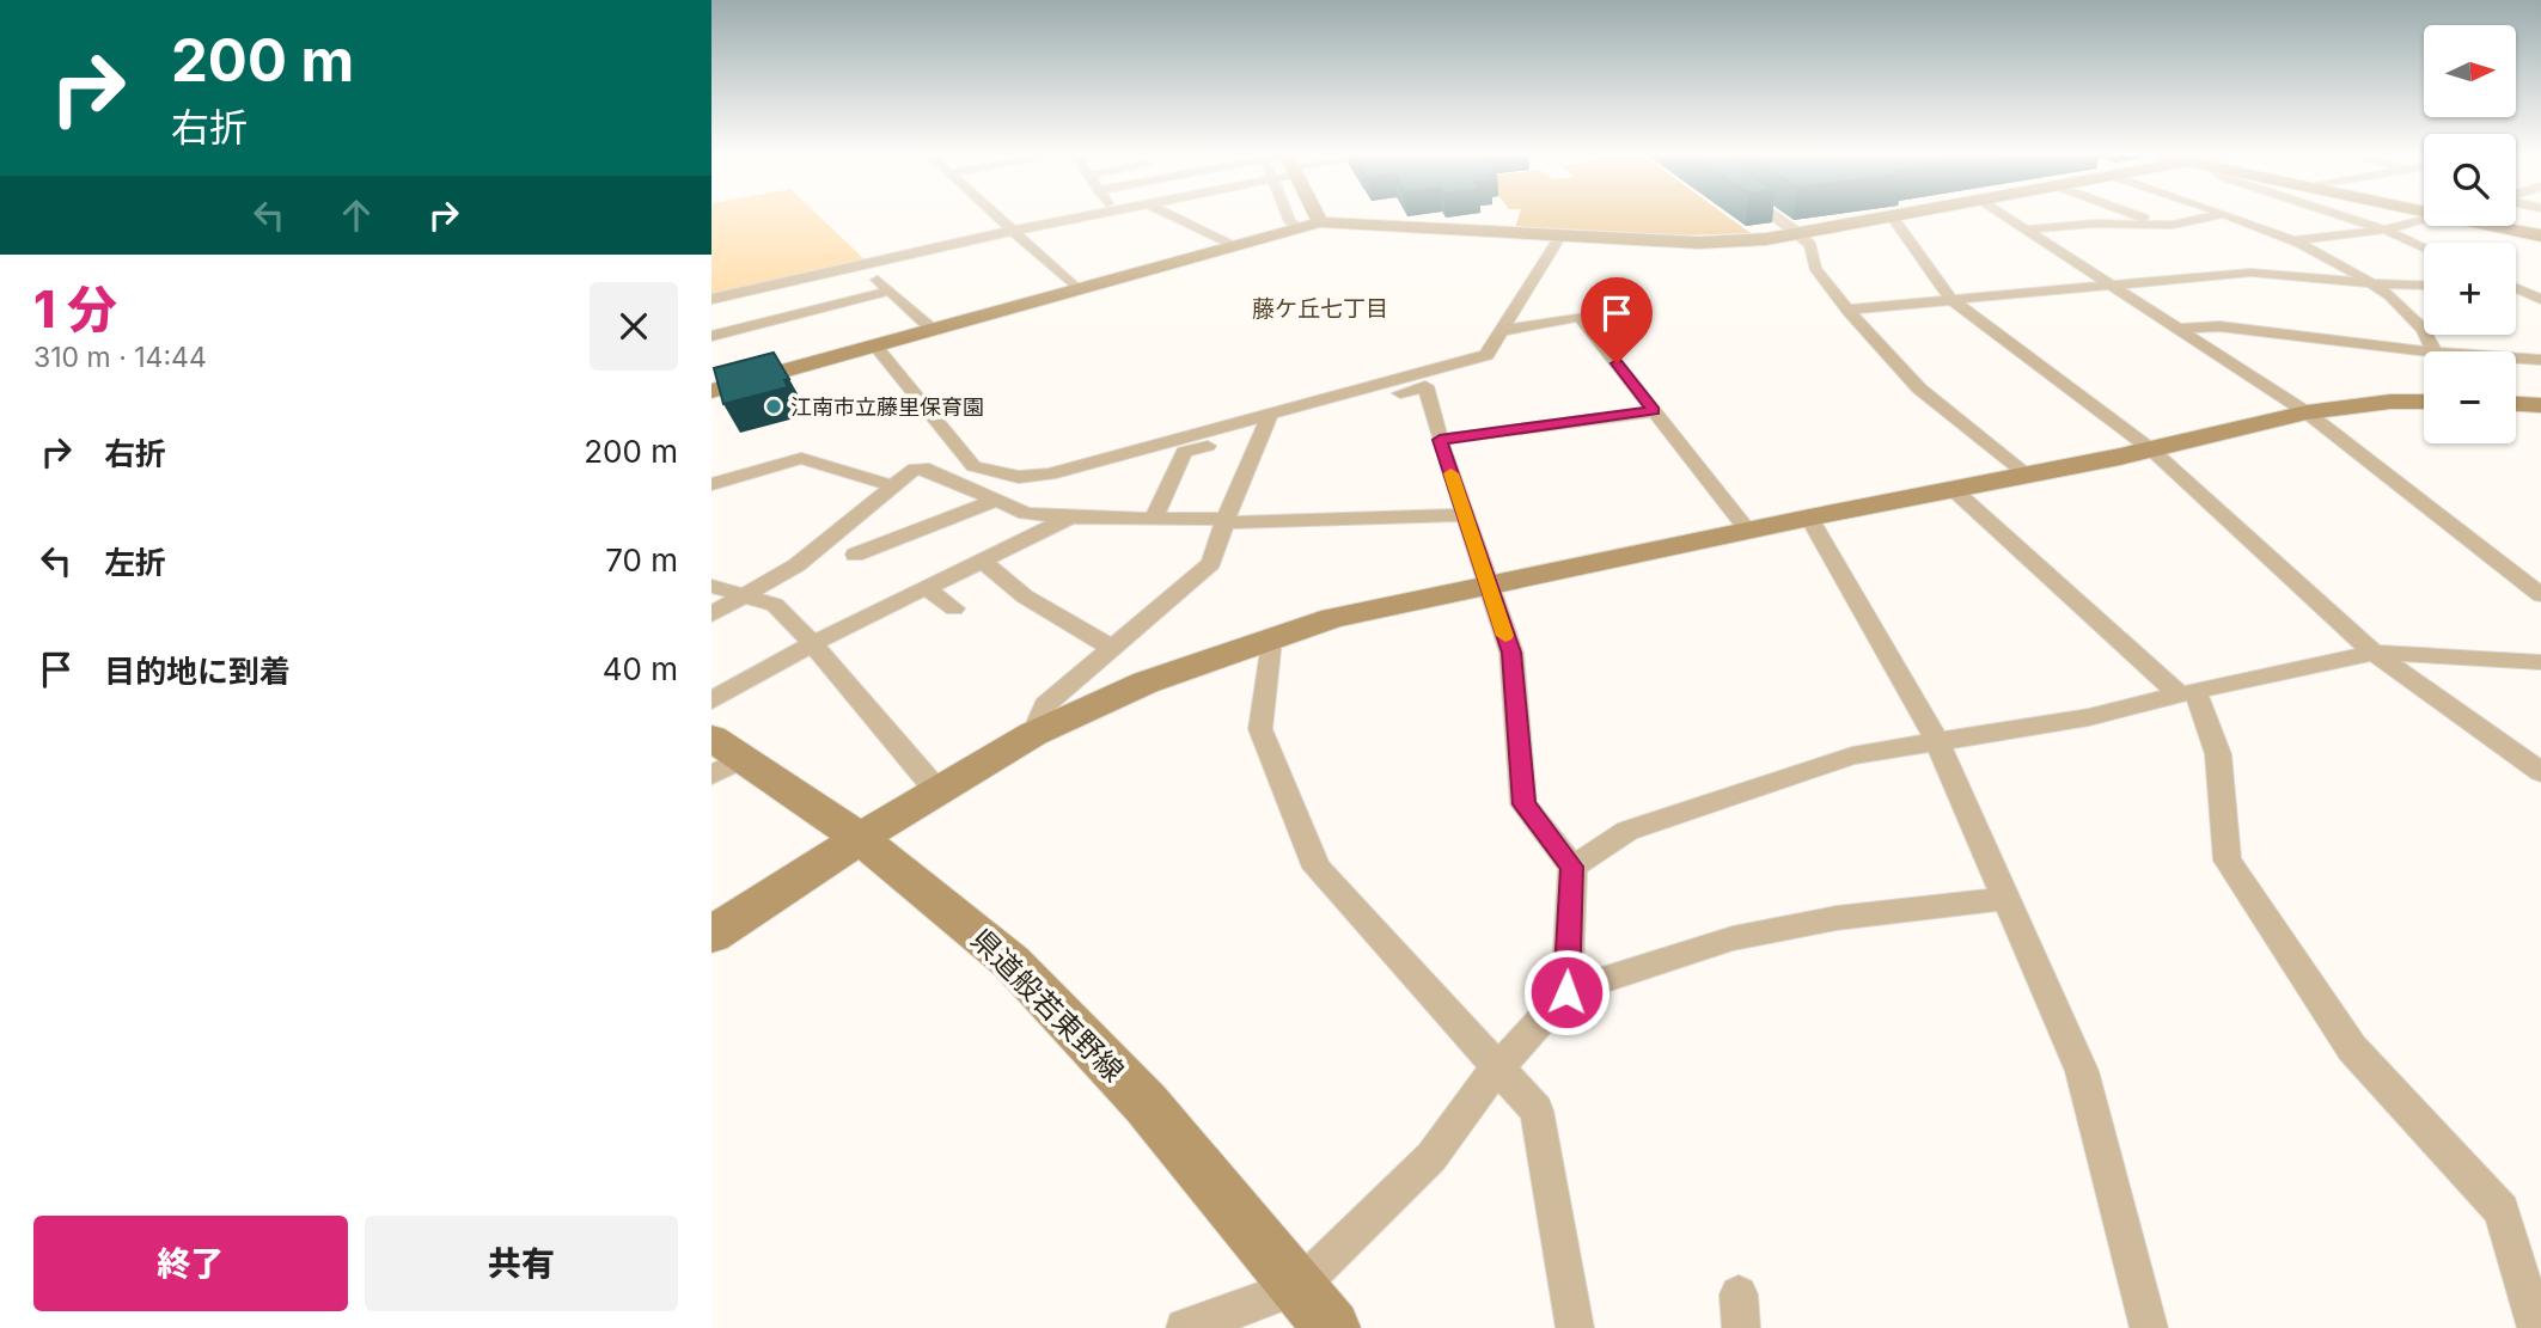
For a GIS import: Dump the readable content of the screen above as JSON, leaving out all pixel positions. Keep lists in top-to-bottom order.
{
  "streets": {
    "street": ["県道般若東野線"]
  },
  "districts": ["藤ケ丘七丁目"],
  "places": ["江南市立藤里保育園"],
  "north": "right",
  "page": {
    "turn": ["200 m", "右折"],
    "map_buttons": ["+", "−"],
    "heading": ["1 分", "310 m · 14:44"],
    "list": [
      {
        "name": "右折",
        "value": "200 m"
      },
      {
        "name": "左折",
        "value": "70 m"
      },
      {
        "name": "目的地に到着",
        "value": "40 m"
      }
    ],
    "buttons": ["終了", "共有"]
  }
}
